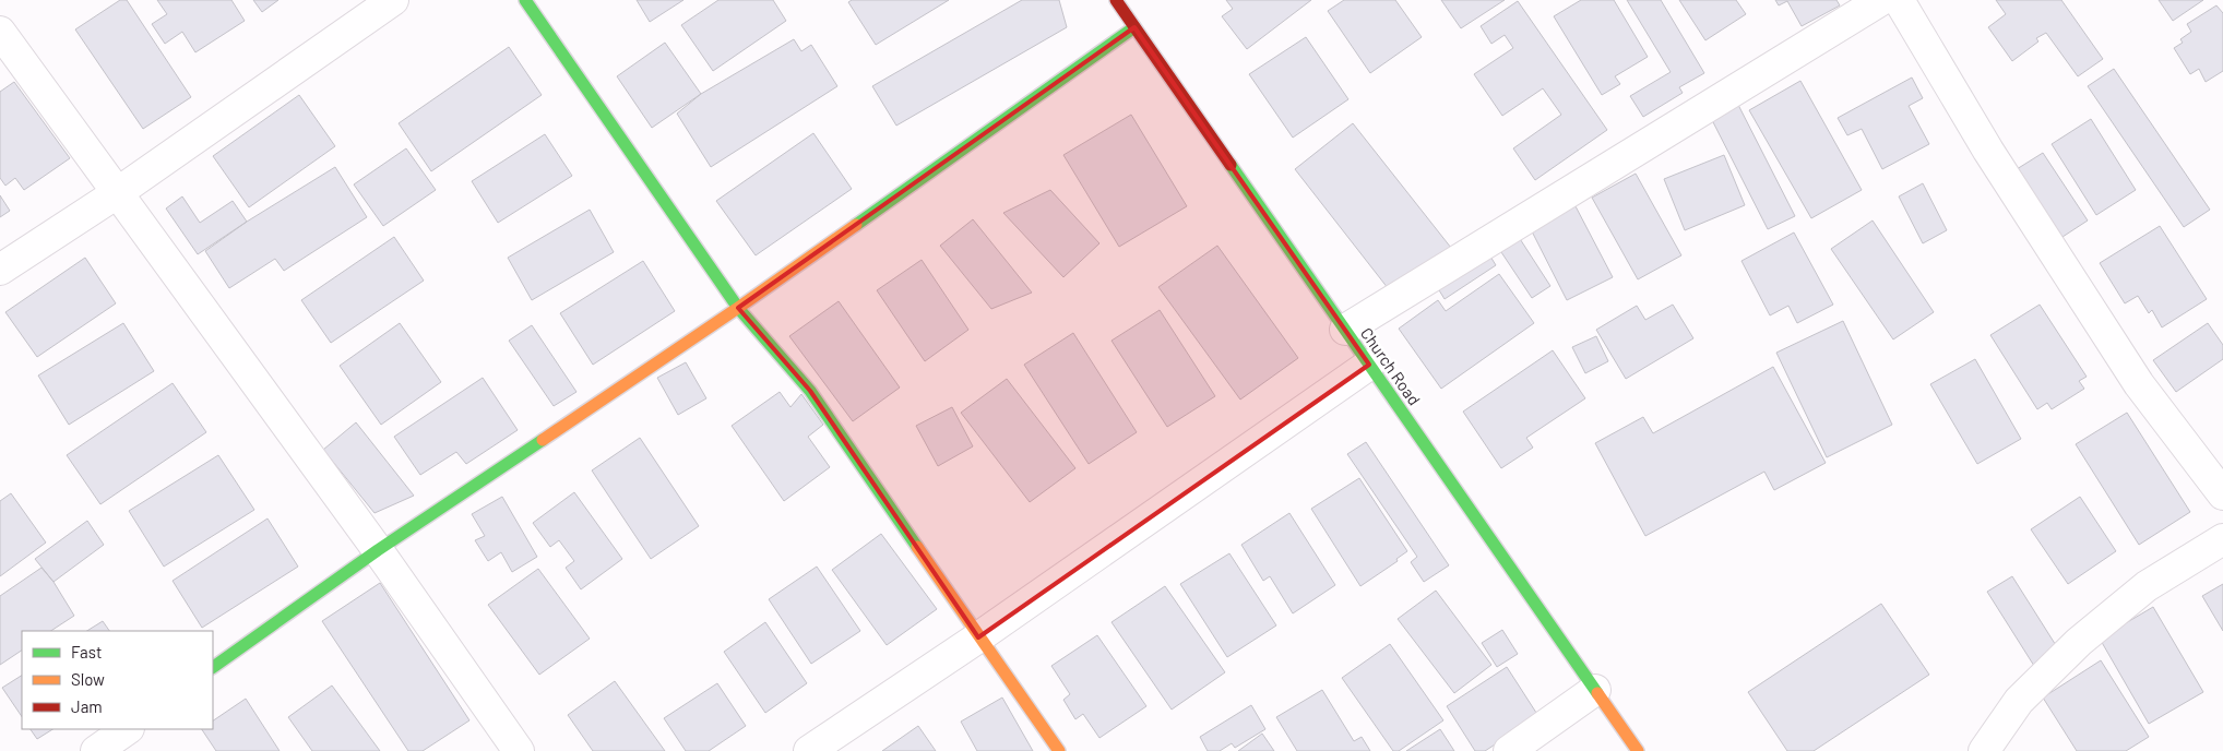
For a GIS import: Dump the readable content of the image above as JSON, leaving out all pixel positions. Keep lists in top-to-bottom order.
{
  "streets": {
    "street": ["Church Road"]
  },
  "legend": ["Fast", "Slow", "Jam"]
}
